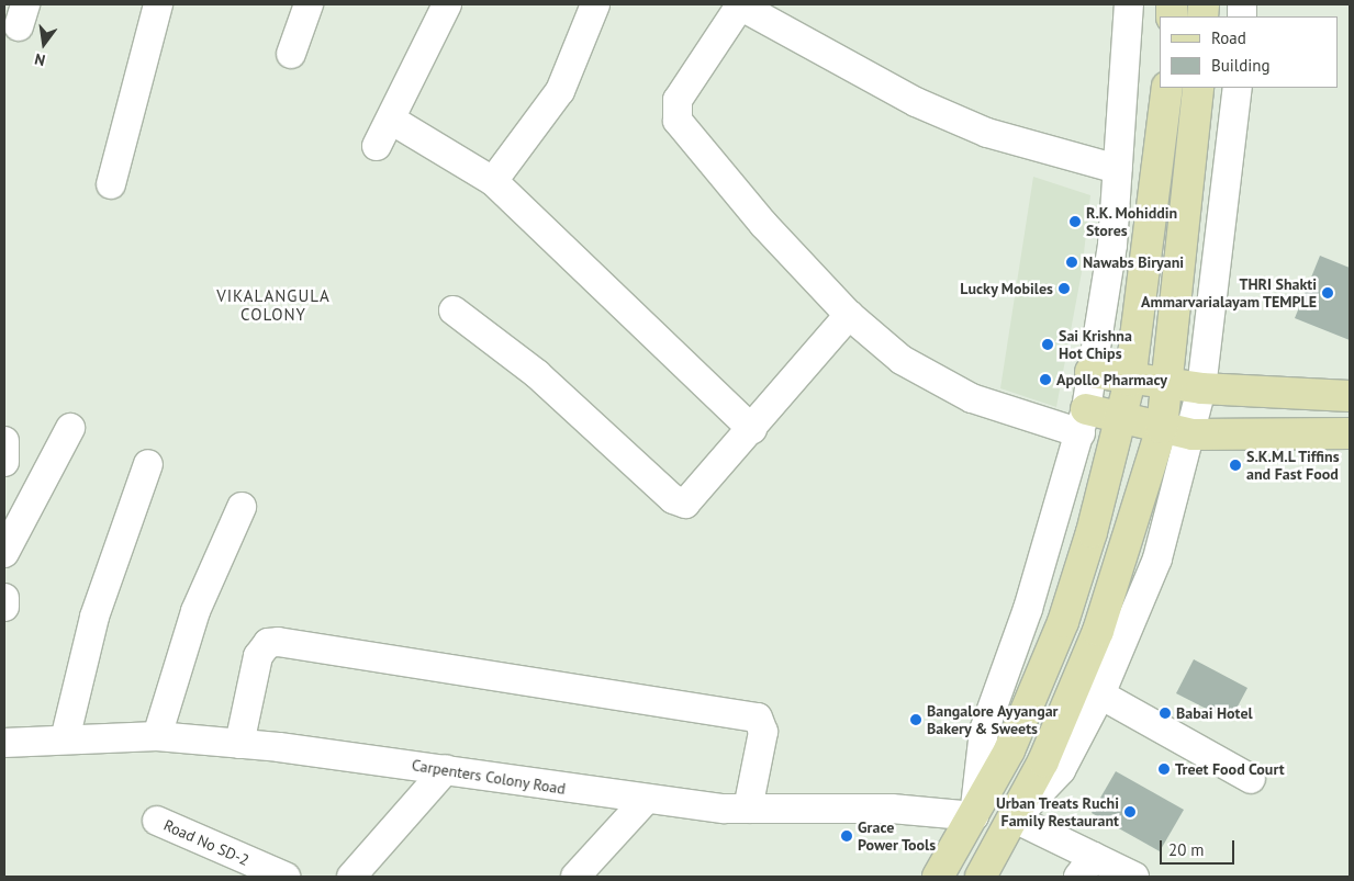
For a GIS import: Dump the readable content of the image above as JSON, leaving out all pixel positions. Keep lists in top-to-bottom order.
{
  "streets": {
    "street": ["Carpenters Colony Road", "Road No SD-2"]
  },
  "districts": ["VIKALANGULA COLONY"],
  "places": [
    "R.K. Mohiddin Stores",
    "Nawabs Biryani",
    "Lucky Mobiles",
    "THRI Shakti Ammarvarialayam TEMPLE",
    "Sai Krishna Hot Chips",
    "Apollo Pharmacy",
    "S.K.M.L Tiffins and Fast Food",
    "Babai Hotel",
    "Bangalore Ayyangar Bakery & Sweets",
    "Treet Food Court",
    "Urban Treats Ruchi Family Restaurant",
    "Grace Power Tools"
  ],
  "legend": ["Road", "Building"],
  "scale_bar": "20 m",
  "north": "bottom"
}
